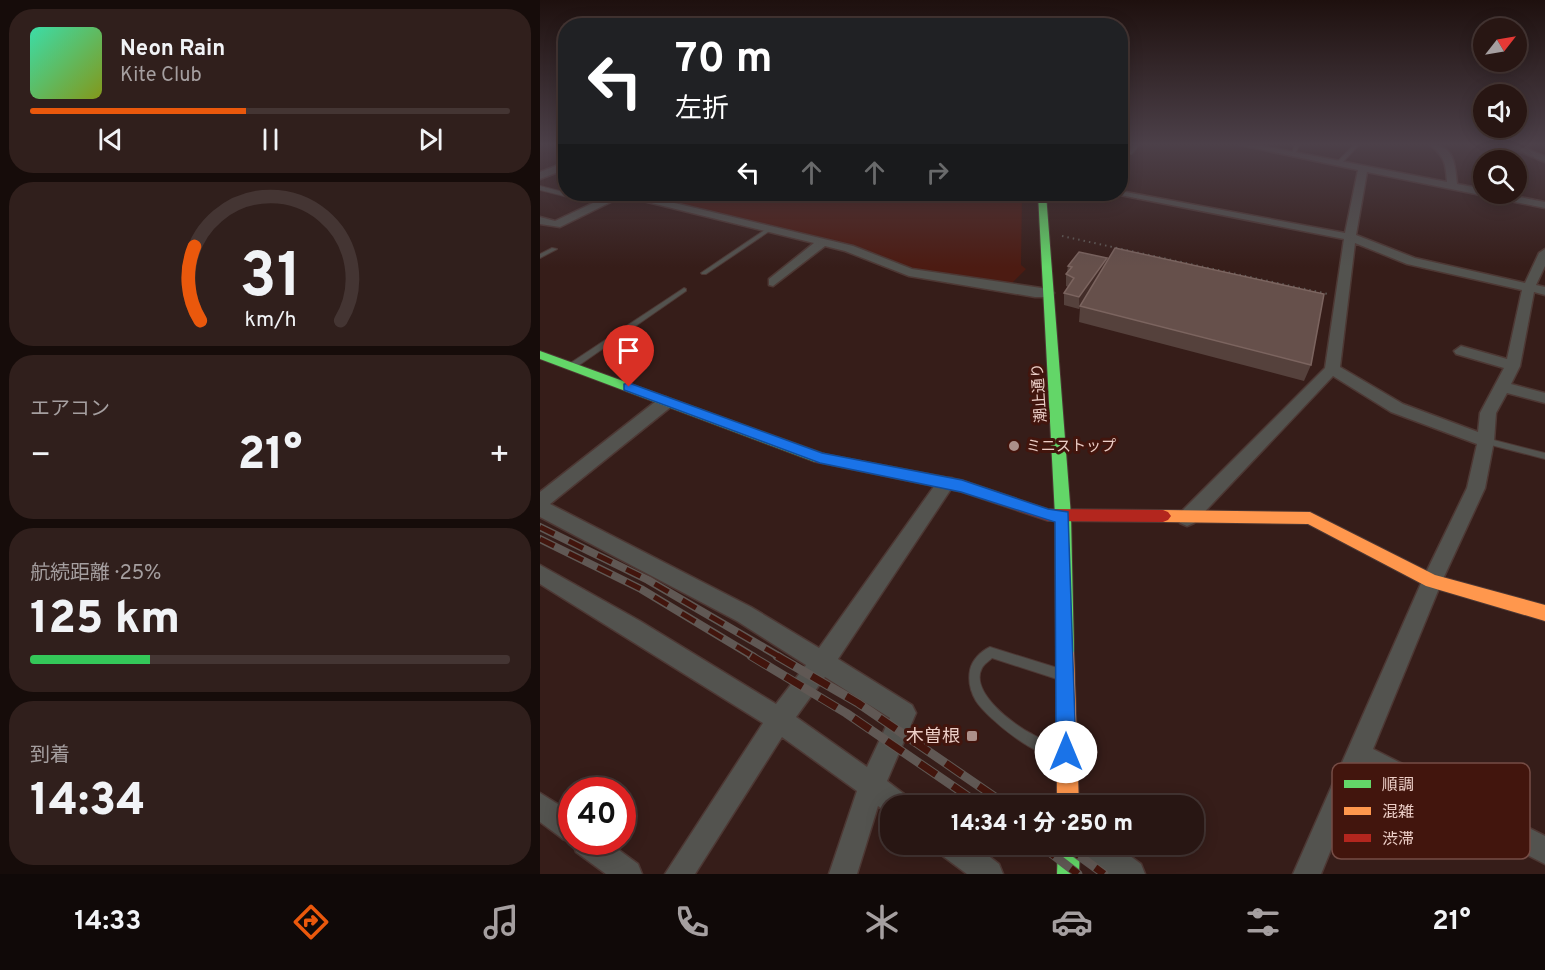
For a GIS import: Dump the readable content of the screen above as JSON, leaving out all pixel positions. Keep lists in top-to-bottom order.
{
  "streets": {
    "street": ["潮止通り"]
  },
  "places": {
    "other": ["ミニストップ"],
    "transit": ["木曽根"]
  },
  "legend": ["順調", "混雑", "渋滞"],
  "north": "top right",
  "page": {
    "turn": ["70 m", "左折"],
    "song": ["Neon Rain", "Kite Club"],
    "tile": [
      "エアコン",
      ["航続距離 · 25%", "125 km"],
      ["到着", "14:34"]
    ],
    "heat": ["−", "21°", "+"],
    "limit": "40",
    "trip": "14:34 · 1 分 · 250 m",
    "tabs": ["14:33", "21°"],
    "gauge": ["31", "km/h"]
  }
}
